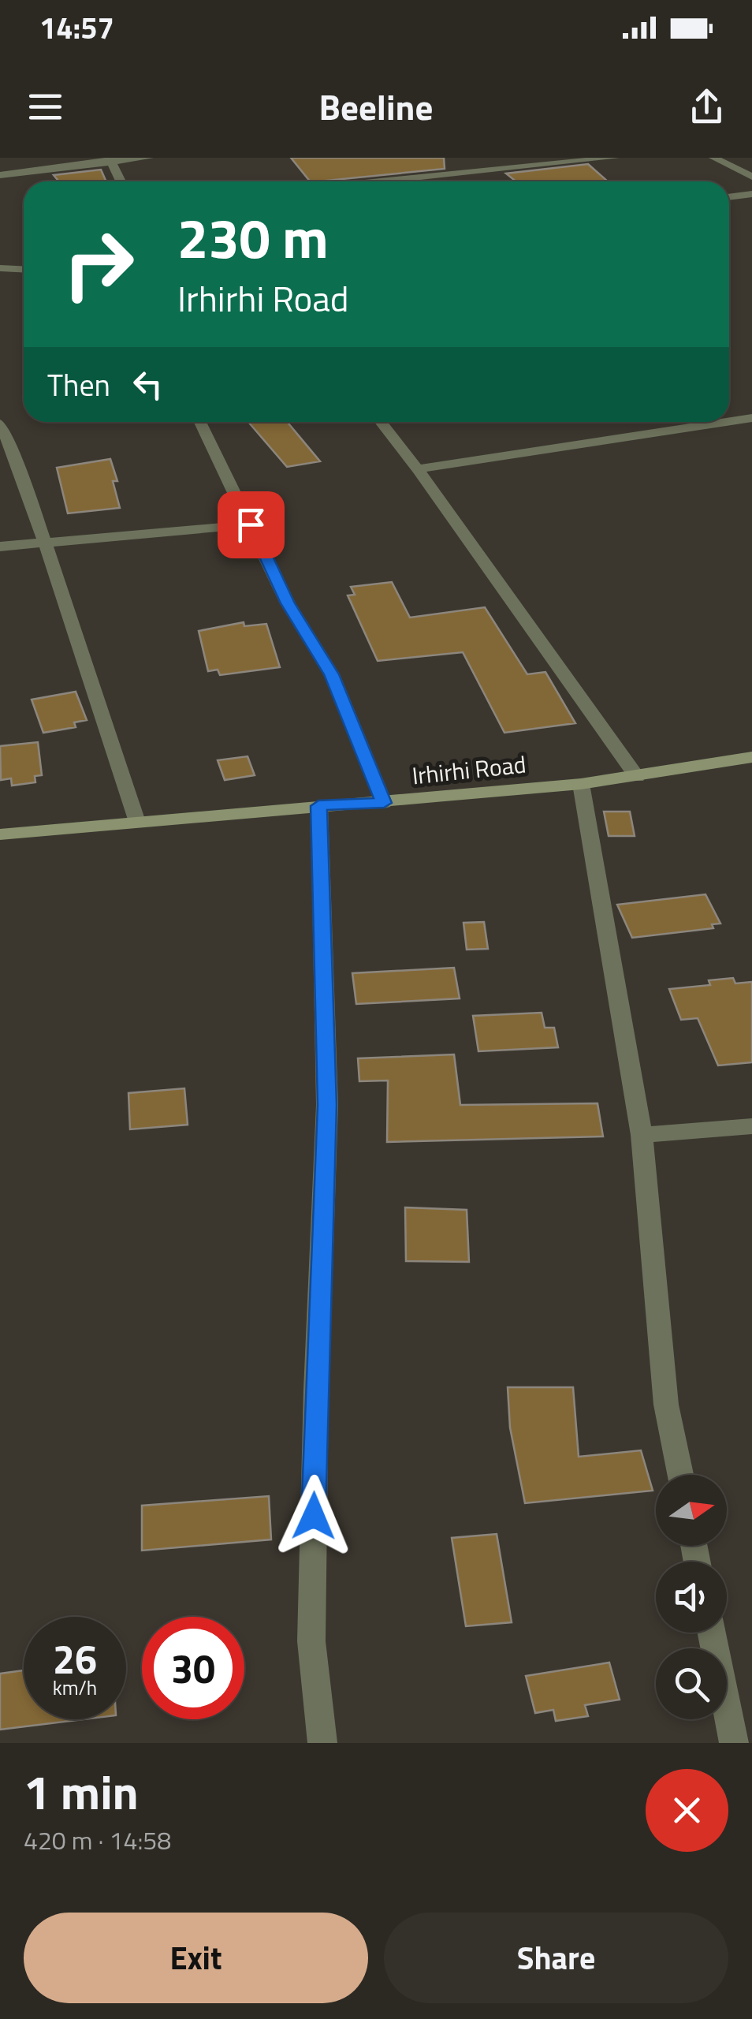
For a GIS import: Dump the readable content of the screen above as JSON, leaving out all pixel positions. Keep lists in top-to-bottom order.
{
  "streets": {
    "street": ["Irhirhi Road"]
  },
  "north": "right",
  "page": {
    "status": "14:57",
    "header": "Beeline",
    "turn": ["230 m", "Irhirhi Road"],
    "then": "Then",
    "speed": "26 km/h",
    "limit": "30",
    "heading": ["1 min", "420 m · 14:58"],
    "buttons": ["Exit", "Share"]
  }
}
